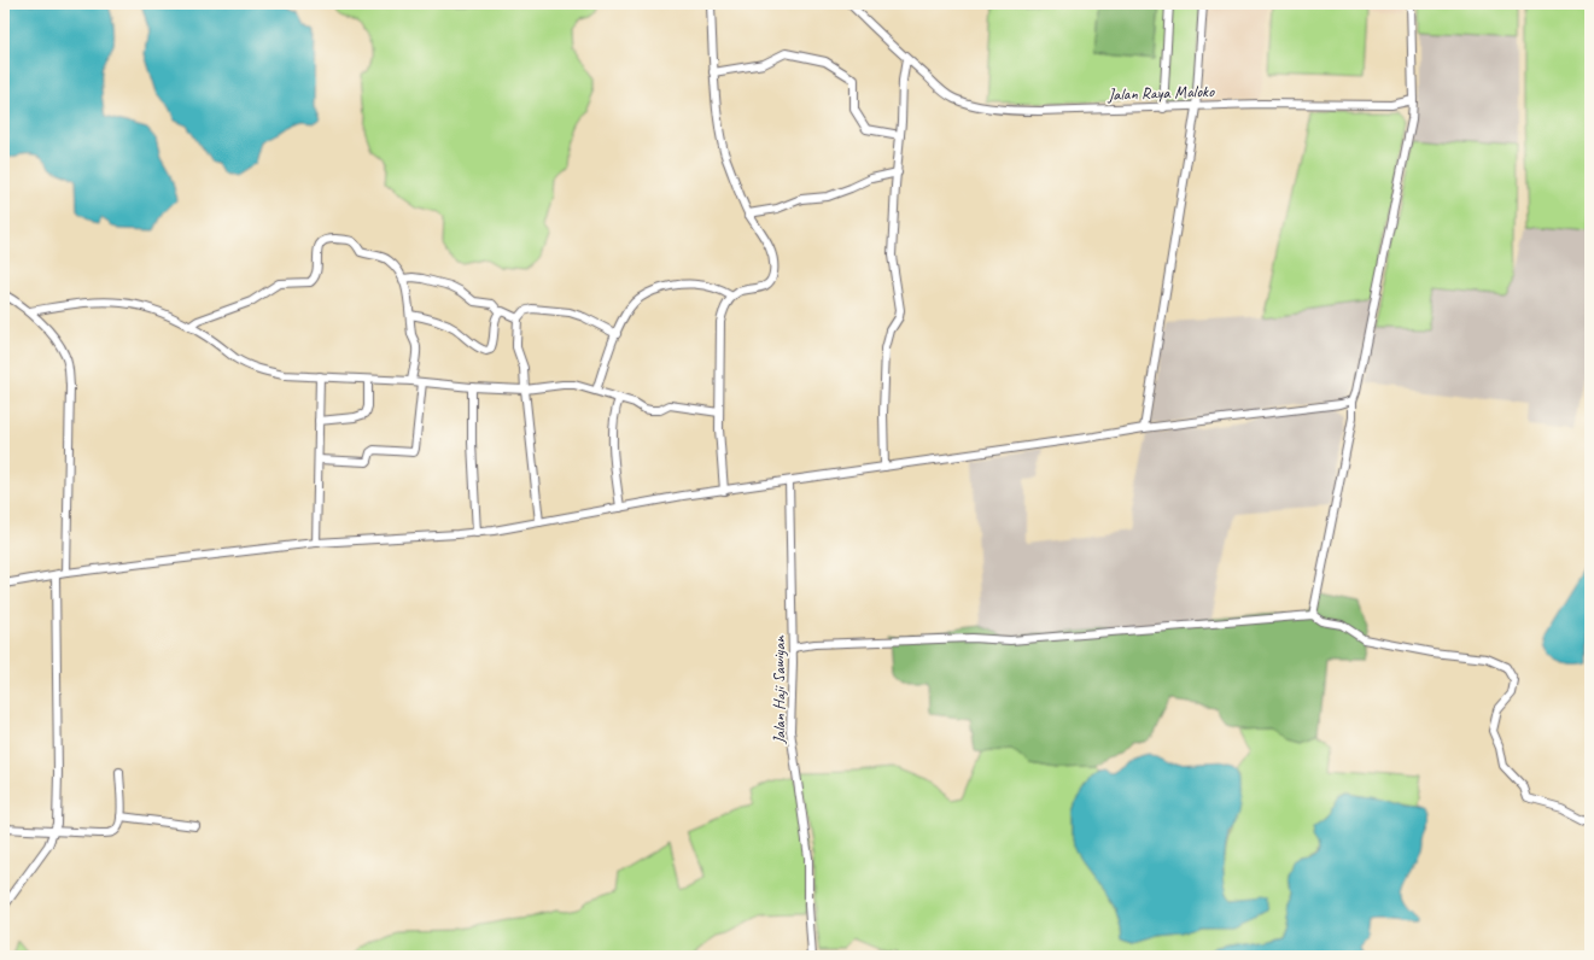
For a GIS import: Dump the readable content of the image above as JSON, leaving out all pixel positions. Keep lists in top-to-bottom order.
{
  "streets": {
    "street": ["Jalan Raya Maloko", "Jalan Haji Sawiyan"]
  }
}
